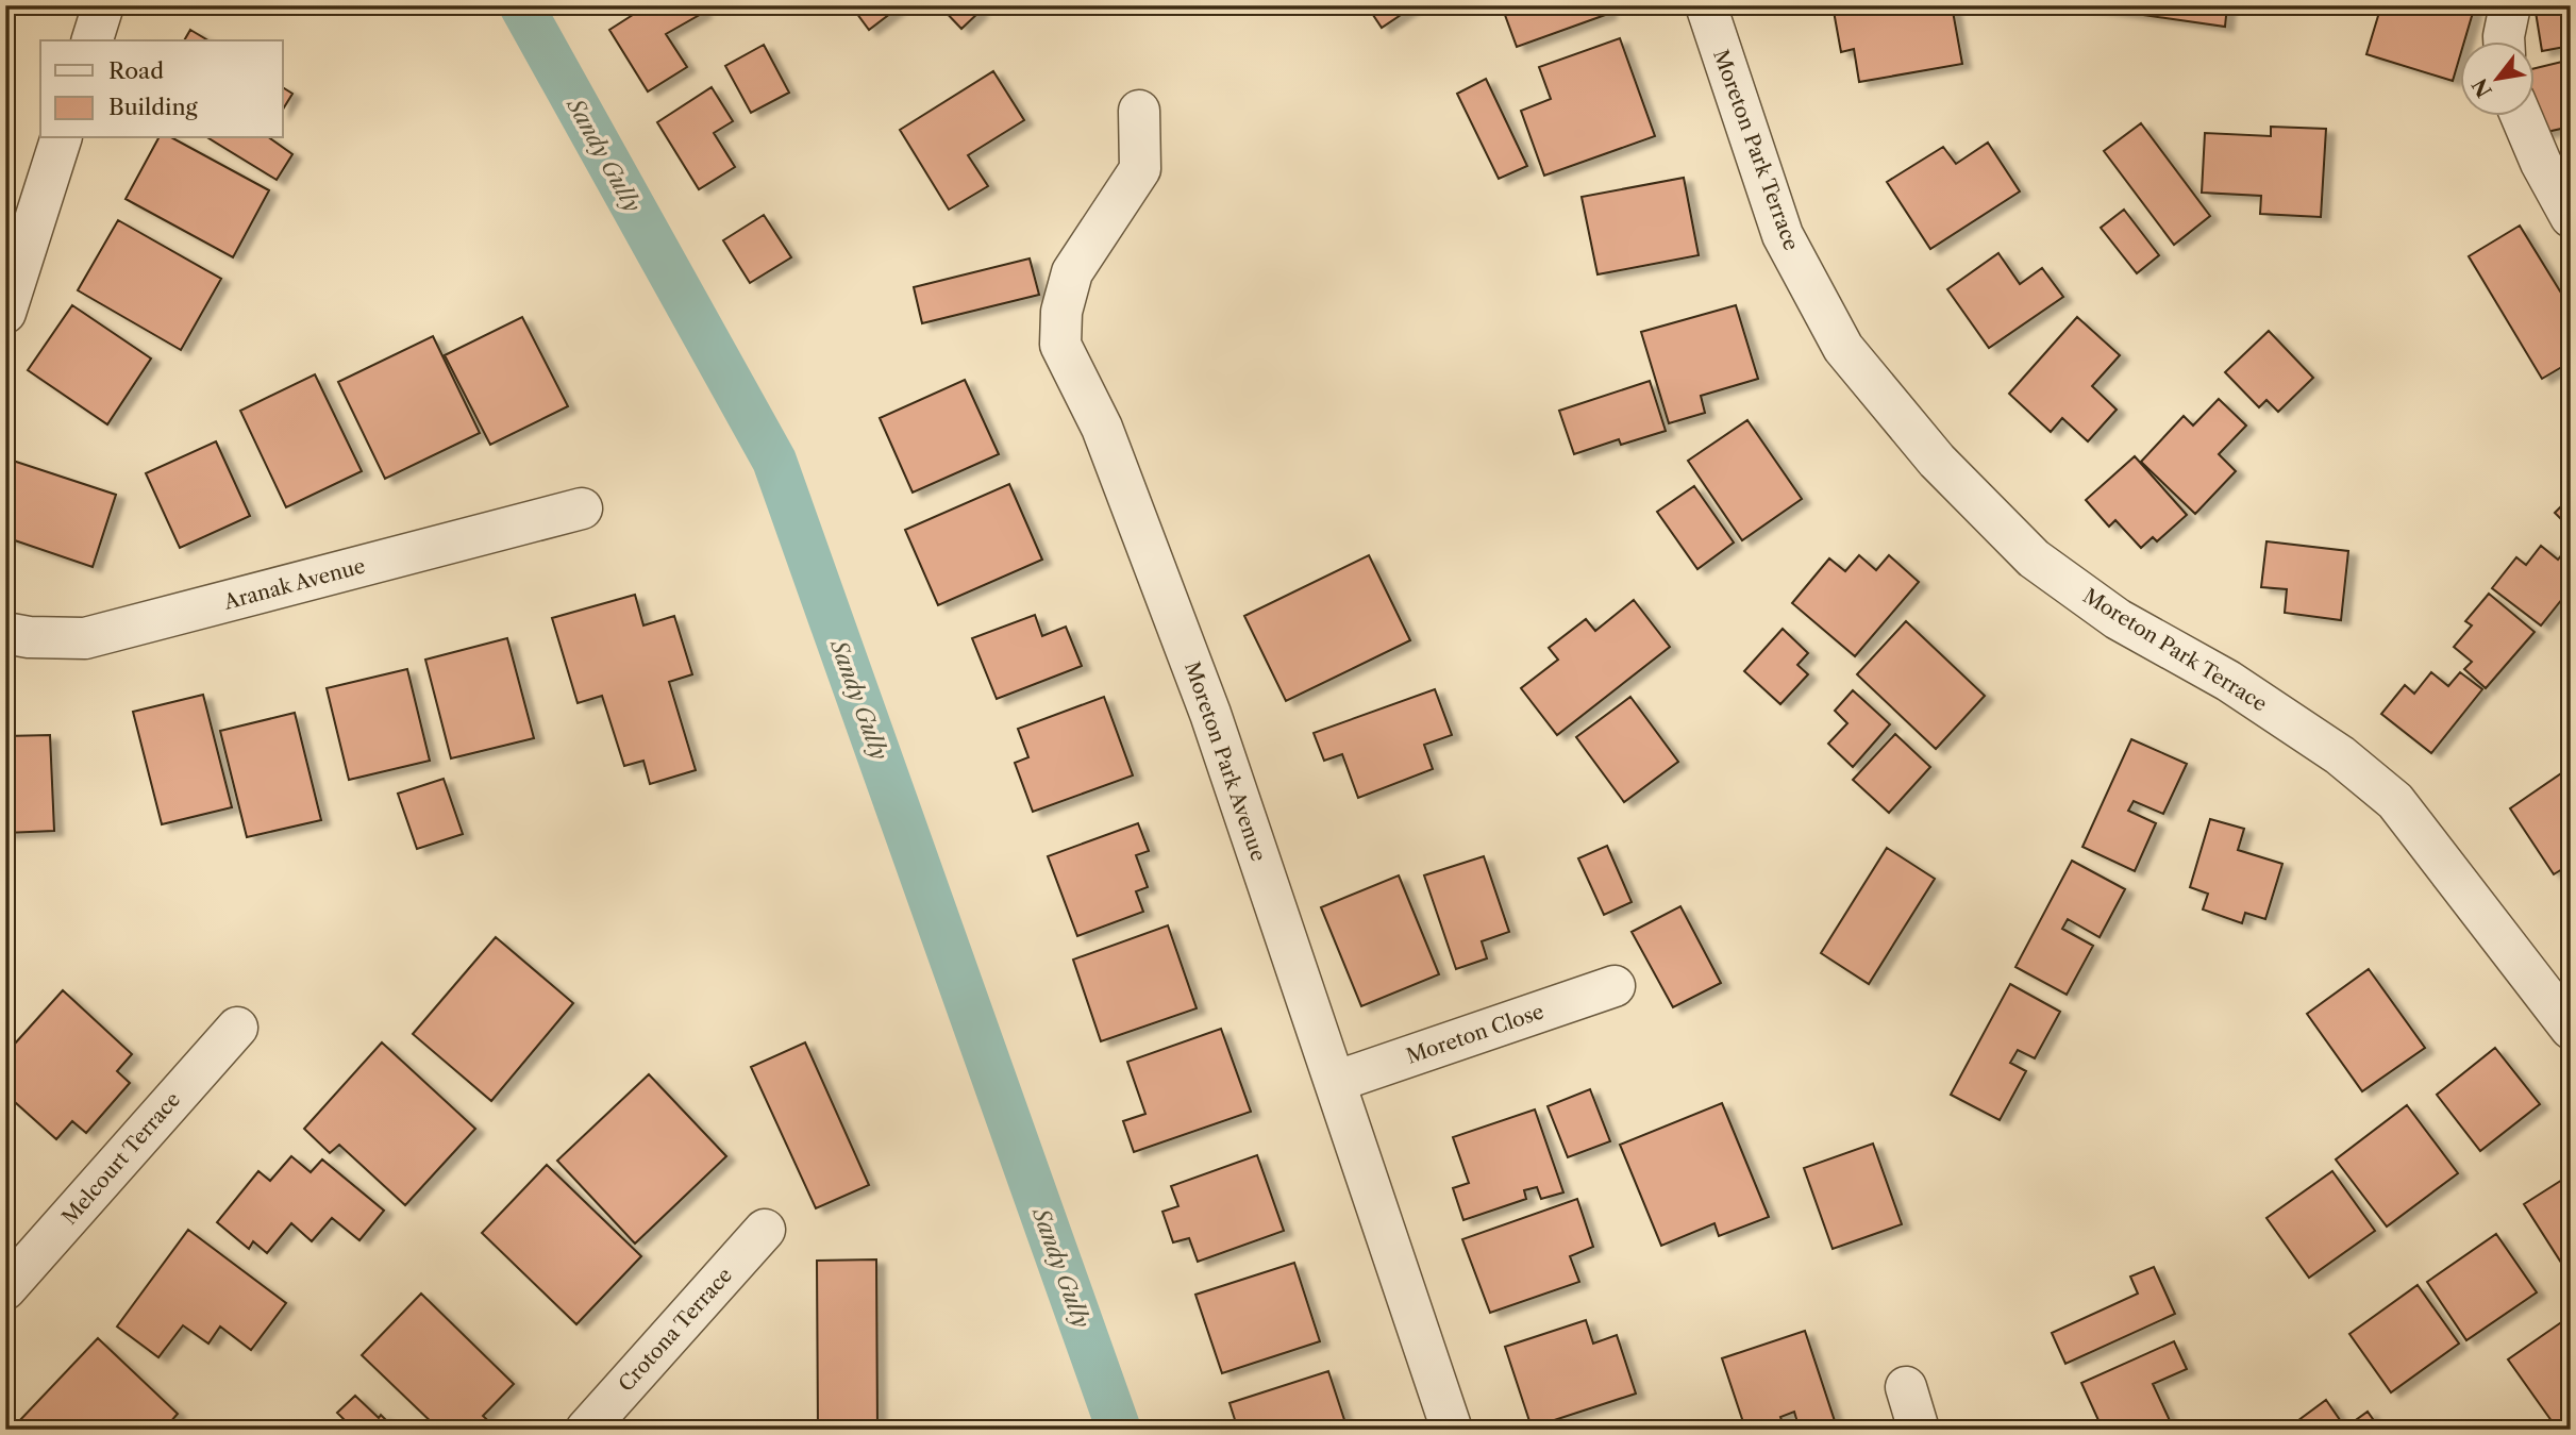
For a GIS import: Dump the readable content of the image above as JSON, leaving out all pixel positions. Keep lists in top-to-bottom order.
{
  "streets": {
    "street": [
      "Moreton Park Terrace",
      "Aranak Avenue",
      "Moreton Park Avenue",
      "Moreton Close",
      "Melcourt Terrace",
      "Crotona Terrace"
    ]
  },
  "crossings": [
    ["Moreton Park Avenue", "Moreton Close"]
  ],
  "water": ["Sandy Gully"],
  "legend": ["Road", "Building"],
  "north": "bottom left"
}
